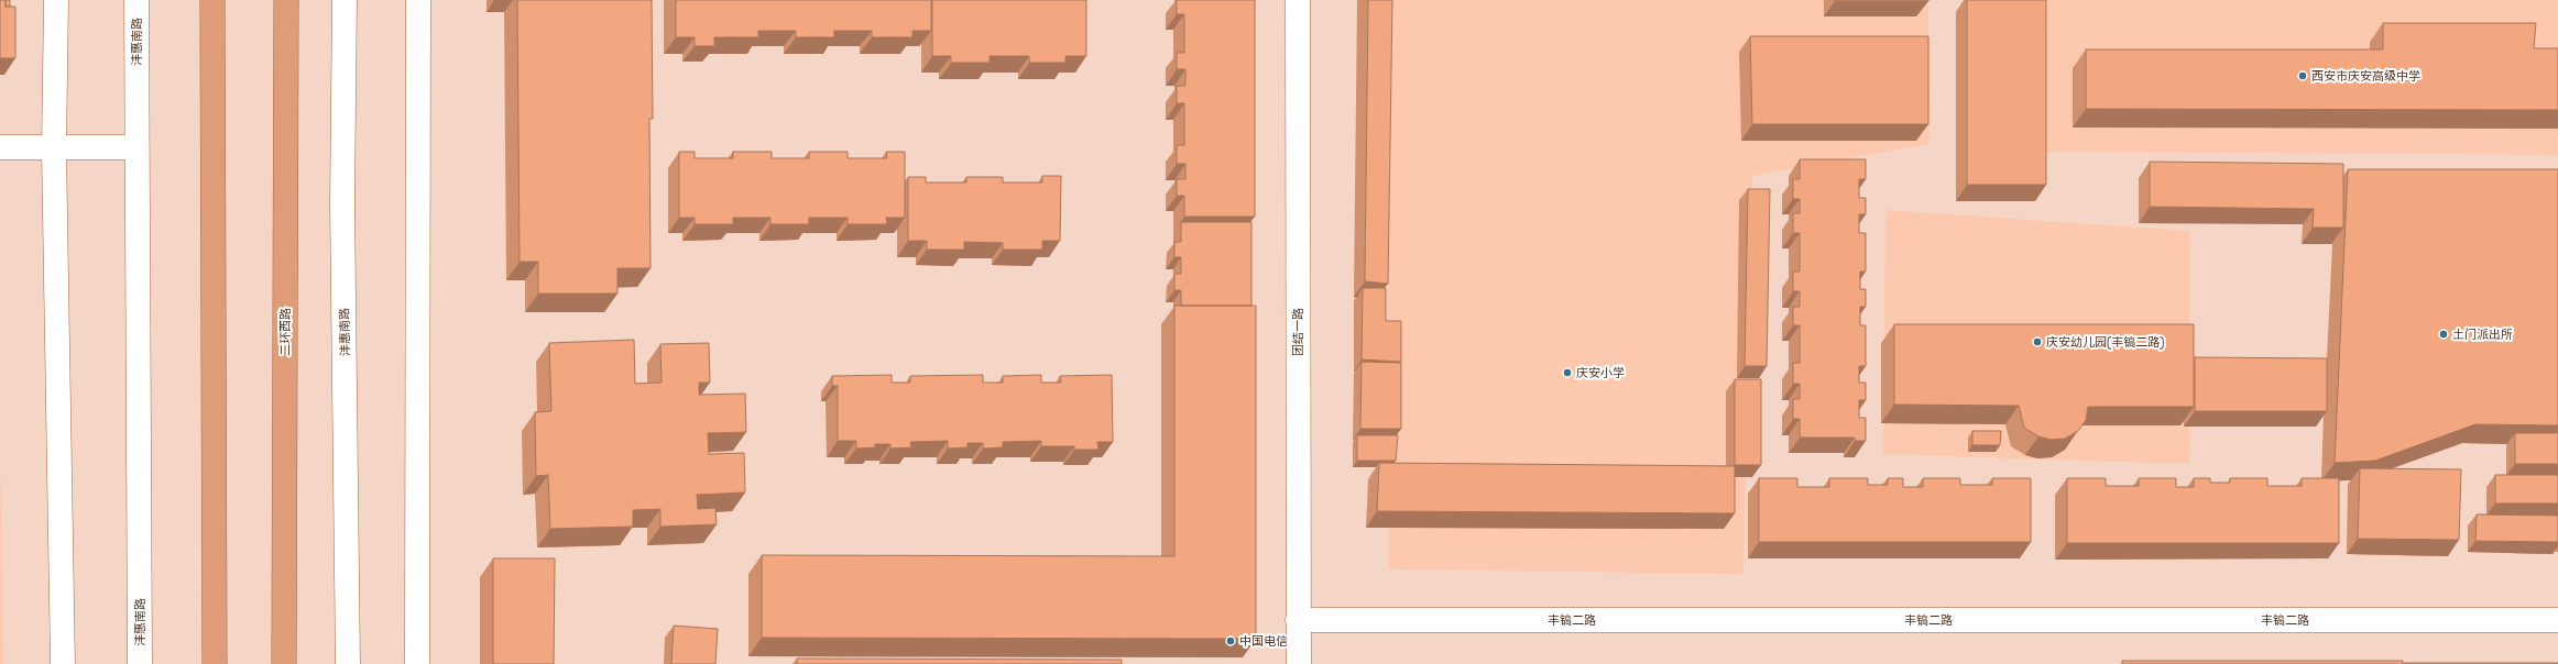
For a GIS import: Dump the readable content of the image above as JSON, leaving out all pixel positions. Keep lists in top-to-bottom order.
{
  "streets": {
    "highway": ["二环西路"],
    "main road": ["沣惠南路", "团结一路", "丰镐二路"]
  },
  "crossings": [
    ["团结一路", "丰镐二路"]
  ],
  "places": [
    "西安市庆安高级中学",
    "土门派出所",
    "庆安幼儿园(丰镐二路)",
    "庆安小学",
    "中国电信"
  ]
}
